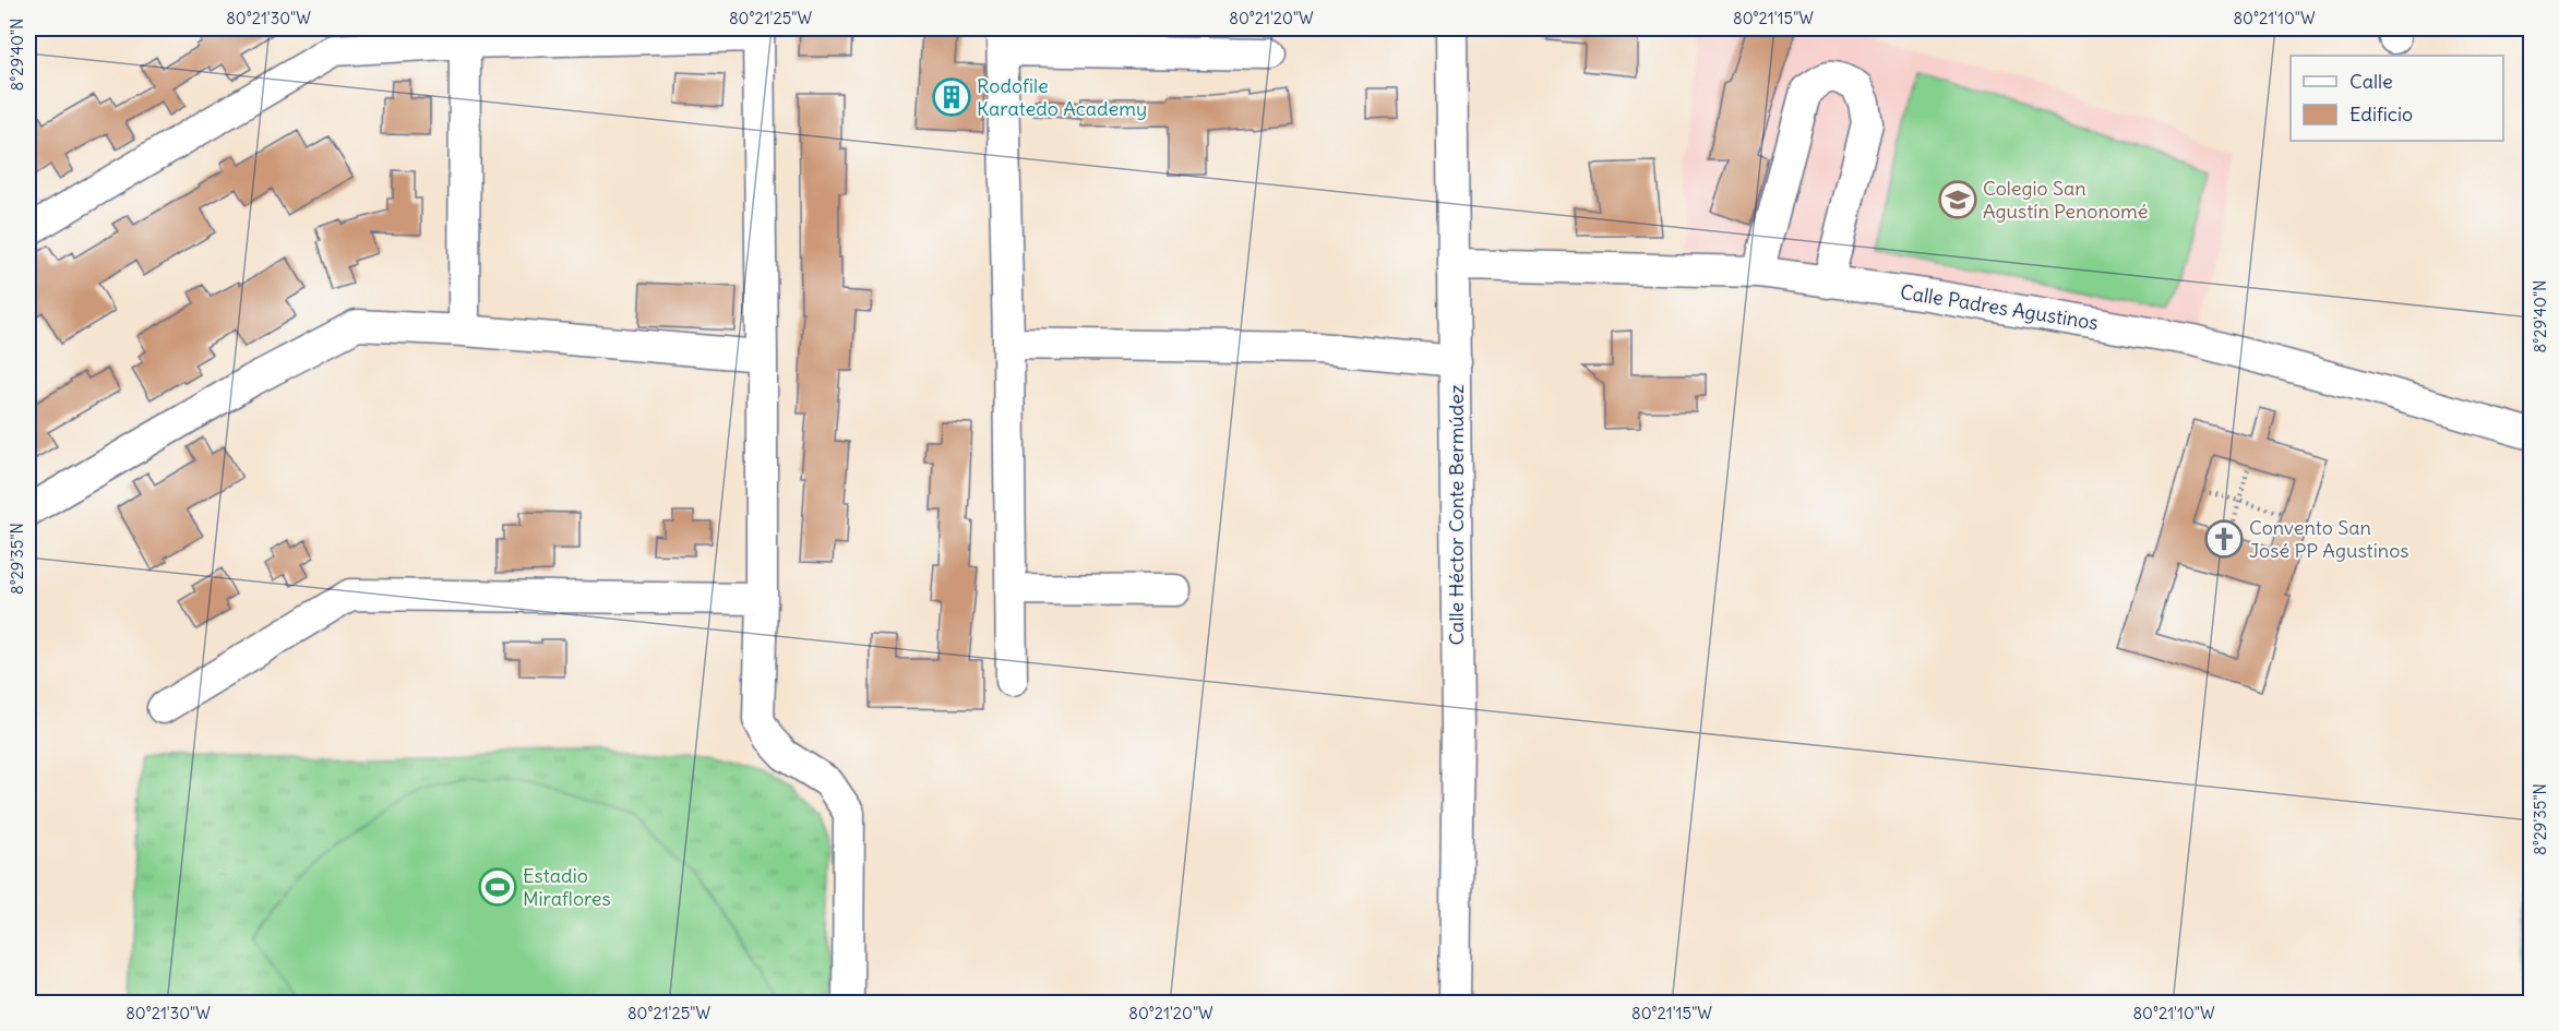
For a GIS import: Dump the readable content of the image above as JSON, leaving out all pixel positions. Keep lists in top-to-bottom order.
{
  "streets": {
    "street": ["Calle Padres Agustinos", "Calle Héctor Conte Bermúdez"]
  },
  "crossings": [
    ["Calle Padres Agustinos", "Calle Héctor Conte Bermúdez"]
  ],
  "places": {
    "building": ["Rodofile Karatedo Academy"],
    "school or university": ["Colegio San Agustín Penonomé"],
    "church": ["Convento San José PP Agustinos"],
    "sports": ["Estadio Miraflores"]
  },
  "legend": ["Calle", "Edificio"],
  "coordinates": [
    "80°21'30\"W",
    "80°21'25\"W",
    "80°21'20\"W",
    "80°21'15\"W",
    "80°21'10\"W",
    "8°29'40\"N",
    "8°29'35\"N"
  ]
}
